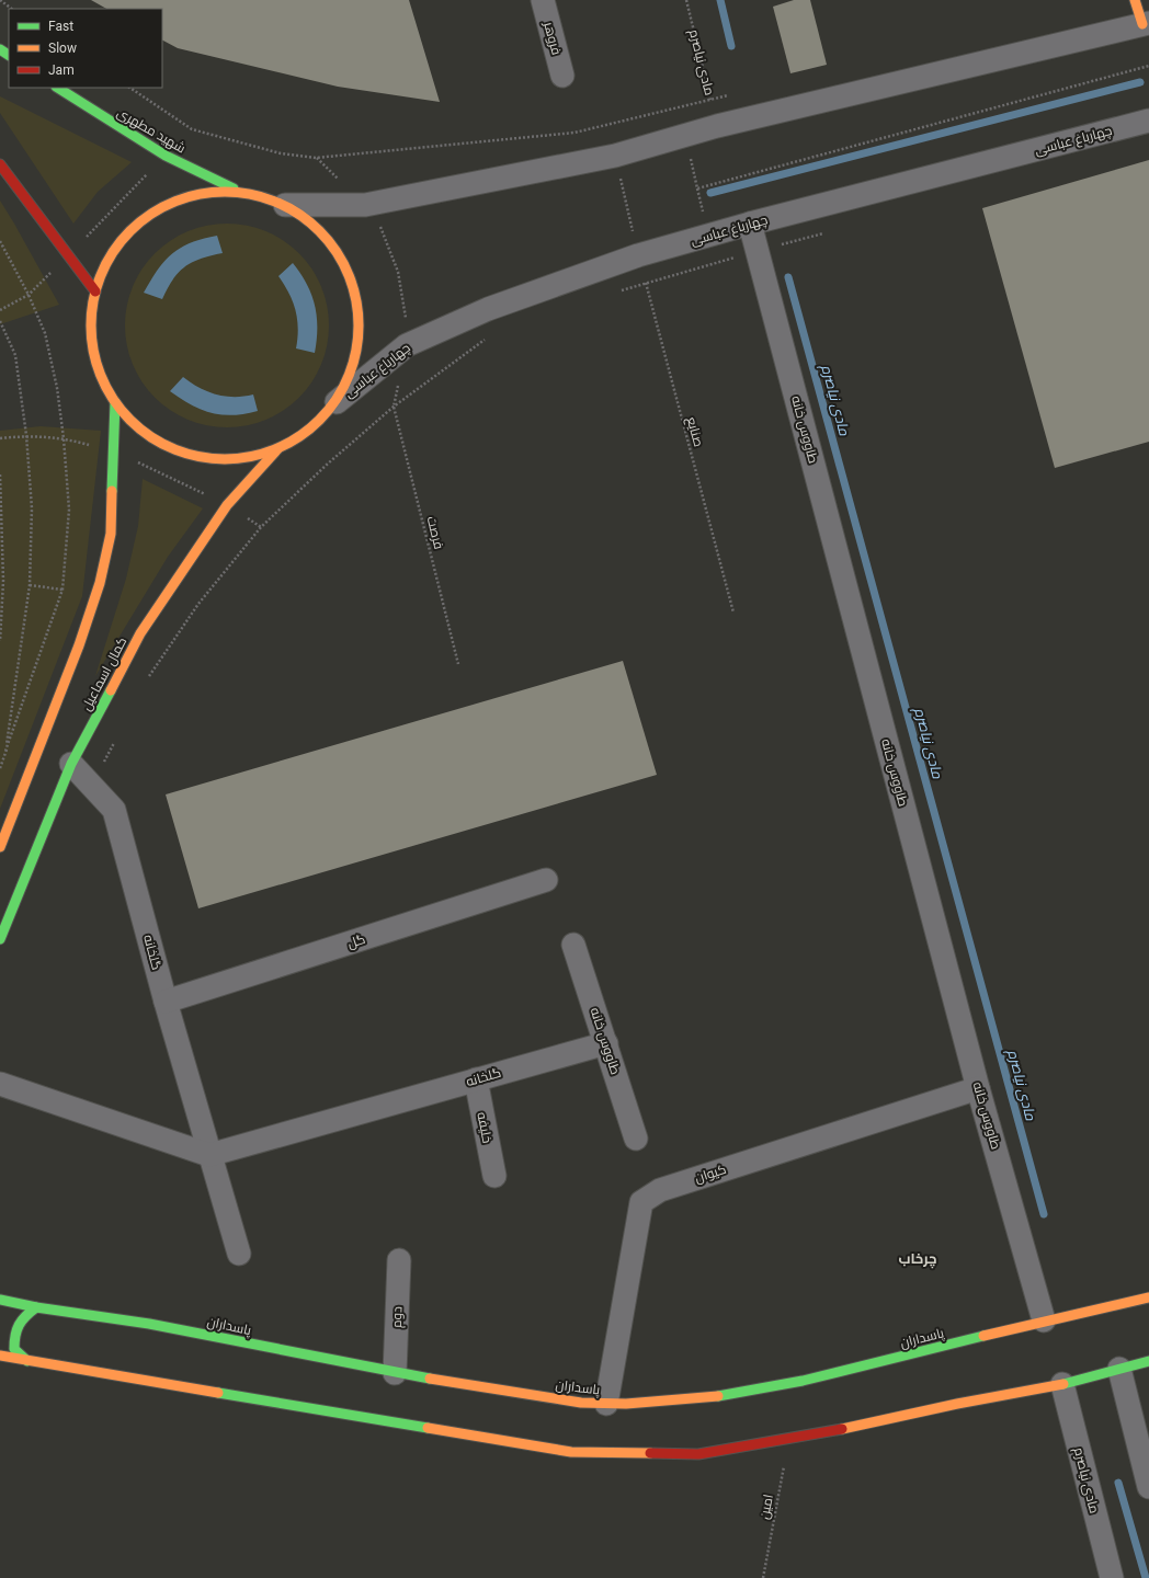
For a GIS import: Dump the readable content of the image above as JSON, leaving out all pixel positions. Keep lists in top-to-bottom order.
{
  "streets": {
    "main road": ["شهید مطهری", "کمال اسماعیل", "پاسداران"],
    "street": [
      "فروهر",
      "مادی نیاصرم",
      "چهارباغ عباسی",
      "طاووس خانه",
      "گل",
      "گلخانه",
      "خلیفه",
      "کیوان",
      "دوم"
    ],
    "path": ["صنایع", "فرصت", "امین"]
  },
  "crossings": [
    ["چهارباغ عباسی", "طاووس خانه"],
    ["چهارباغ عباسی", "صنایع"],
    ["طاووس خانه", "گلخانه"],
    ["طاووس خانه", "کیوان"],
    ["طاووس خانه", "پاسداران"],
    ["کمال اسماعیل", "گلخانه"],
    ["گل", "گلخانه"],
    ["گلخانه", "خلیفه"],
    ["کیوان", "پاسداران"],
    ["دوم", "پاسداران"]
  ],
  "districts": ["چرخاب"],
  "water": ["مادی نیاصرم"],
  "legend": ["Fast", "Slow", "Jam"]
}
